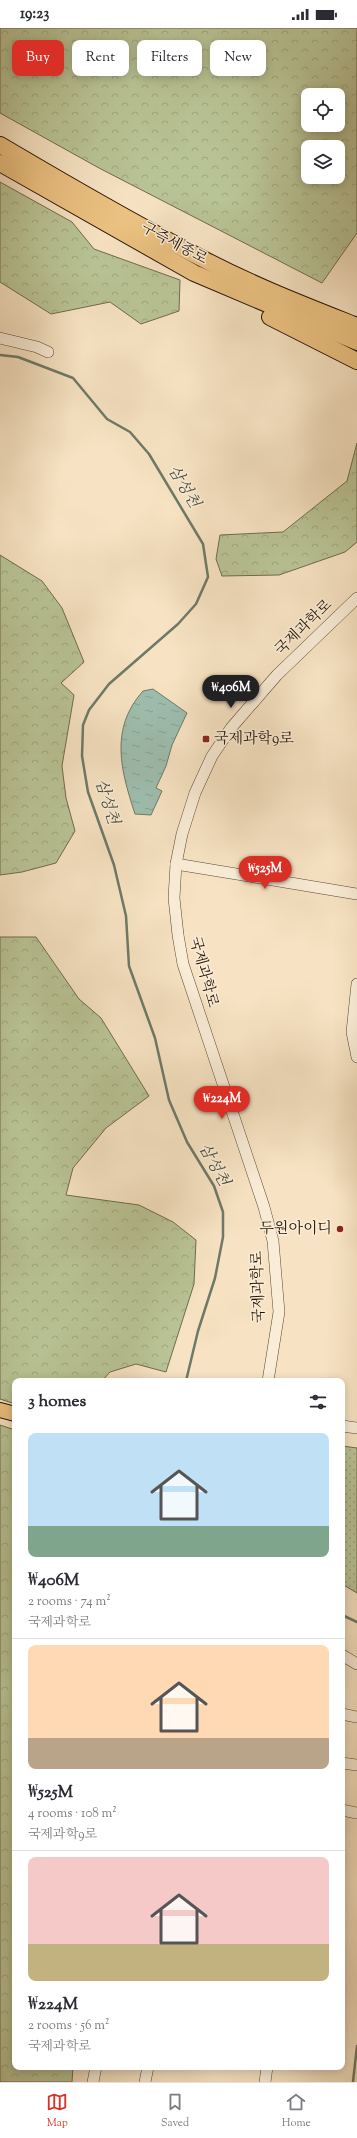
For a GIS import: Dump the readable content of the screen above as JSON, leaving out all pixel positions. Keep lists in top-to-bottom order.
{
  "streets": {
    "highway": ["구즉세종로"],
    "street": ["국제과학로"]
  },
  "water": ["삼성천"],
  "places": {
    "transit": ["국제과학9로"],
    "other": ["두원아이디"]
  },
  "page": {
    "status": "19:23",
    "chip": [
      "Buy",
      "Rent",
      "Filters",
      "New"
    ],
    "price": ["₩406M", "₩525M", "₩224M"],
    "heading": "3 homes",
    "list": [
      {
        "name": "₩406M",
        "note": "2 rooms · 74 m² · 국제과학로"
      },
      {
        "name": "₩525M",
        "note": "4 rooms · 108 m² · 국제과학9로"
      },
      {
        "name": "₩224M",
        "note": "2 rooms · 56 m² · 국제과학로"
      }
    ],
    "tabs": ["Map", "Saved", "Home"]
  }
}
